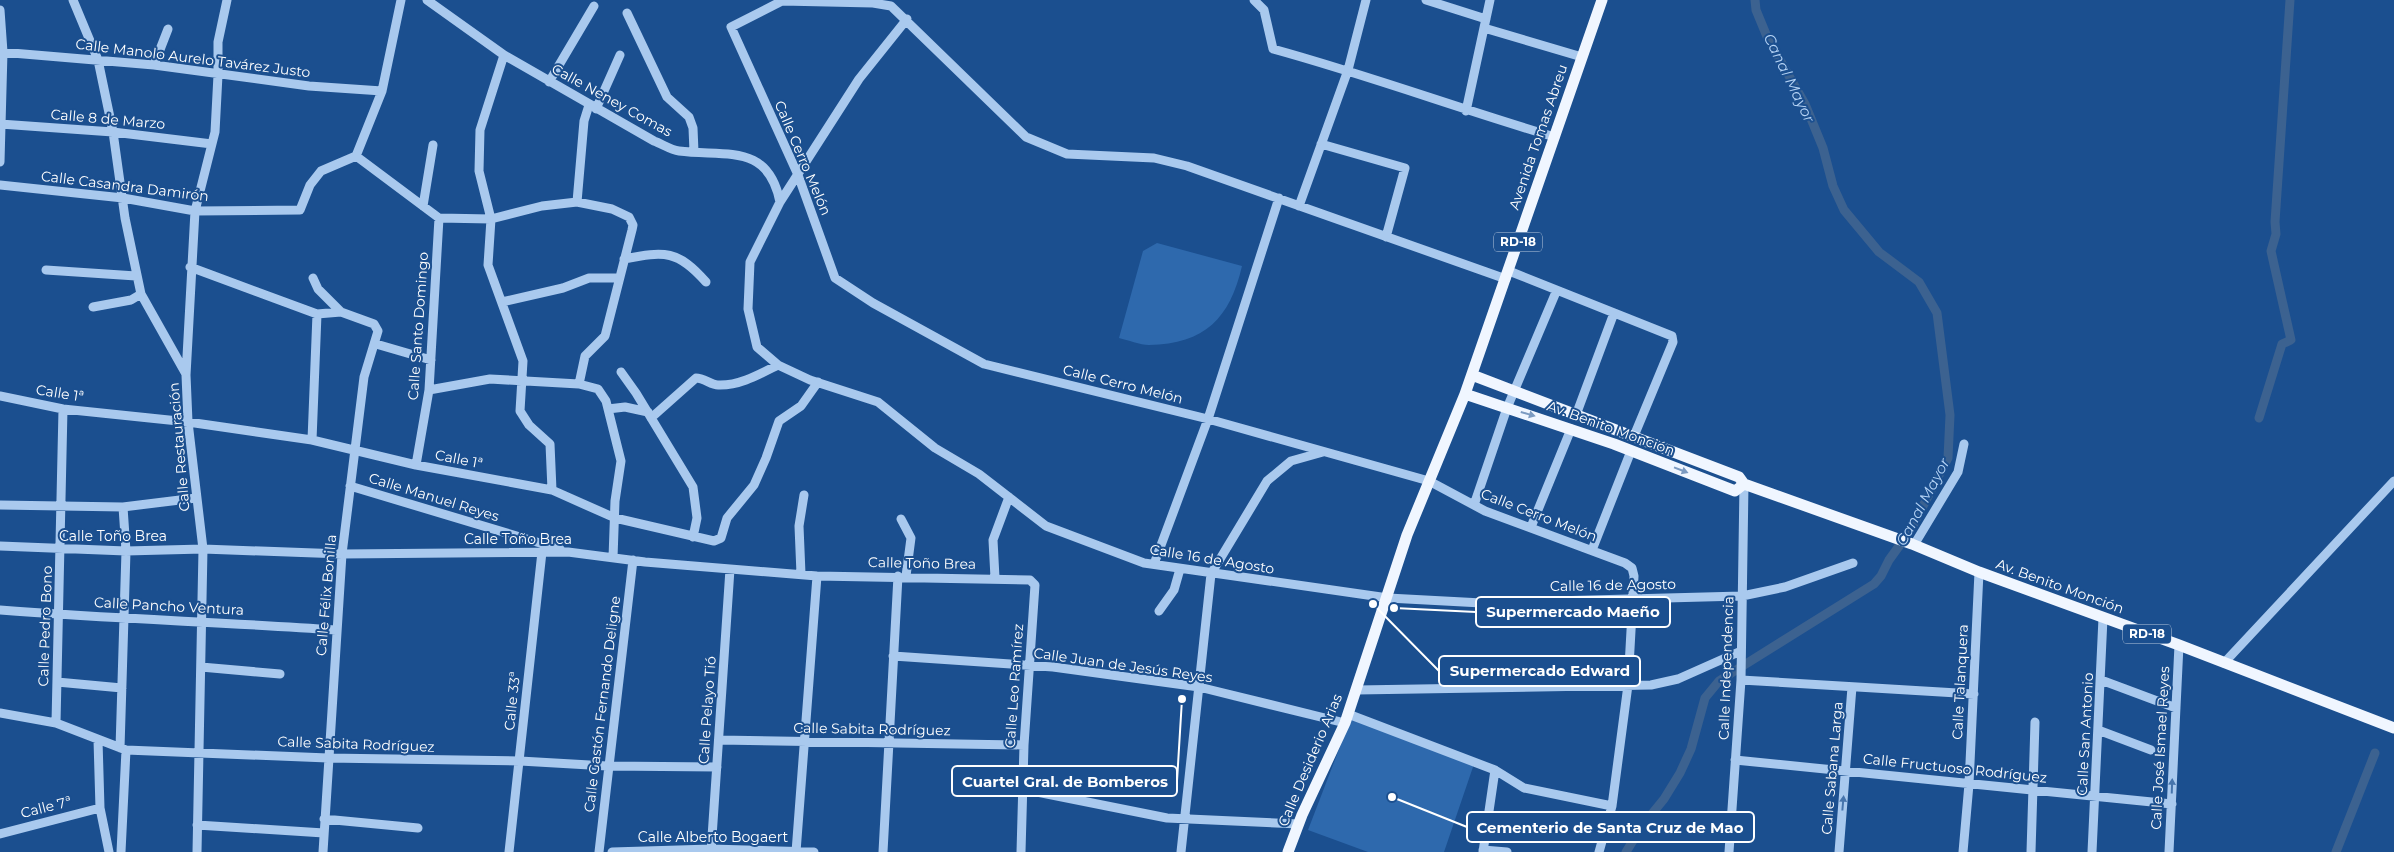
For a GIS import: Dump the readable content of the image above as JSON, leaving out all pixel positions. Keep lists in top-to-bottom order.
{
  "streets": {
    "main road": [
      "Avenida Tomas Abreu",
      "RD-18",
      "Av. Benito Monción",
      "Calle Desiderio Arias"
    ],
    "street": [
      "Calle Manolo Aurelo Tavárez Justo",
      "Calle Neney Comas",
      "Calle 8 de Marzo",
      "Calle Cerro Melón",
      "Calle Casandra Damirón",
      "Calle Santo Domingo",
      "Calle 1ª",
      "Calle Restauración",
      "Calle Manuel Reyes",
      "Calle Toño Brea",
      "Calle 16 de Agosto",
      "Calle Félix Bonilla",
      "Calle Pancho Ventura",
      "Calle Pedro Bono",
      "Calle Juan de Jesús Reyes",
      "Calle Independencia",
      "Calle Talanquera",
      "Calle Leo Ramírez",
      "Calle 33ª",
      "Calle Gastón Fernando Deligne",
      "Calle Pelayo Tió",
      "Calle Sabita Rodríguez",
      "Calle San Antonio",
      "Calle José Ismael Reyes",
      "Calle Sabana Larga",
      "Calle Fructuoso Rodríguez",
      "Calle 7ª",
      "Calle Alberto Bogaert"
    ]
  },
  "crossings": [
    ["Calle Manolo Aurelo Tavárez Justo", "Calle Restauración"],
    ["Calle Neney Comas", "Calle 16 de Agosto"],
    ["Calle 8 de Marzo", "Calle Restauración"],
    ["Avenida Tomas Abreu", "Calle Cerro Melón"],
    ["Avenida Tomas Abreu", "Av. Benito Monción"],
    ["Avenida Tomas Abreu", "Calle Desiderio Arias"],
    ["Calle Cerro Melón", "Av. Benito Monción"],
    ["Calle Cerro Melón", "Calle 16 de Agosto"],
    ["Calle Cerro Melón", "Calle Desiderio Arias"],
    ["Calle Casandra Damirón", "Calle Restauración"],
    ["Calle Santo Domingo", "Calle 1ª"],
    ["Calle 1ª", "Calle Restauración"],
    ["Calle 1ª", "Calle 16 de Agosto"],
    ["Calle 1ª", "Calle Félix Bonilla"],
    ["Calle 1ª", "Calle Pedro Bono"],
    ["Av. Benito Monción", "Calle Independencia"],
    ["Av. Benito Monción", "Calle Talanquera"],
    ["Av. Benito Monción", "Calle San Antonio"],
    ["Av. Benito Monción", "Calle José Ismael Reyes"],
    ["Calle Restauración", "Calle Toño Brea"],
    ["Calle Restauración", "Calle Pancho Ventura"],
    ["Calle Restauración", "Calle Sabita Rodríguez"],
    ["Calle Manuel Reyes", "Calle Toño Brea"],
    ["Calle Manuel Reyes", "Calle Félix Bonilla"],
    ["Calle Toño Brea", "Calle Félix Bonilla"],
    ["Calle Toño Brea", "Calle Pedro Bono"],
    ["Calle Toño Brea", "Calle Leo Ramírez"],
    ["Calle Toño Brea", "Calle 33ª"],
    ["Calle Toño Brea", "Calle Gastón Fernando Deligne"],
    ["Calle Toño Brea", "Calle Pelayo Tió"],
    ["Calle 16 de Agosto", "Calle Independencia"],
    ["Calle 16 de Agosto", "Calle Desiderio Arias"],
    ["Calle Félix Bonilla", "Calle Pancho Ventura"],
    ["Calle Félix Bonilla", "Calle Sabita Rodríguez"],
    ["Calle Pancho Ventura", "Calle Pedro Bono"],
    ["Calle Pedro Bono", "Calle Sabita Rodríguez"],
    ["Calle Juan de Jesús Reyes", "Calle Leo Ramírez"],
    ["Calle Juan de Jesús Reyes", "Calle Desiderio Arias"],
    ["Calle Independencia", "Calle Fructuoso Rodríguez"],
    ["Calle Talanquera", "Calle Fructuoso Rodríguez"],
    ["Calle Leo Ramírez", "Calle Sabita Rodríguez"],
    ["Calle 33ª", "Calle Sabita Rodríguez"],
    ["Calle Gastón Fernando Deligne", "Calle Sabita Rodríguez"],
    ["Calle Pelayo Tió", "Calle Sabita Rodríguez"],
    ["Calle Pelayo Tió", "Calle Alberto Bogaert"],
    ["Calle San Antonio", "Calle Fructuoso Rodríguez"],
    ["Calle José Ismael Reyes", "Calle Fructuoso Rodríguez"],
    ["Calle Sabana Larga", "Calle Fructuoso Rodríguez"]
  ],
  "one_way": ["Calle José Ismael Reyes", "Calle Sabana Larga"],
  "water": ["Canal Mayor"],
  "places": [
    "Supermercado Edward",
    "Supermercado Maeño",
    "Cuartel Gral. de Bomberos",
    "Cementerio de Santa Cruz de Mao"
  ]
}
